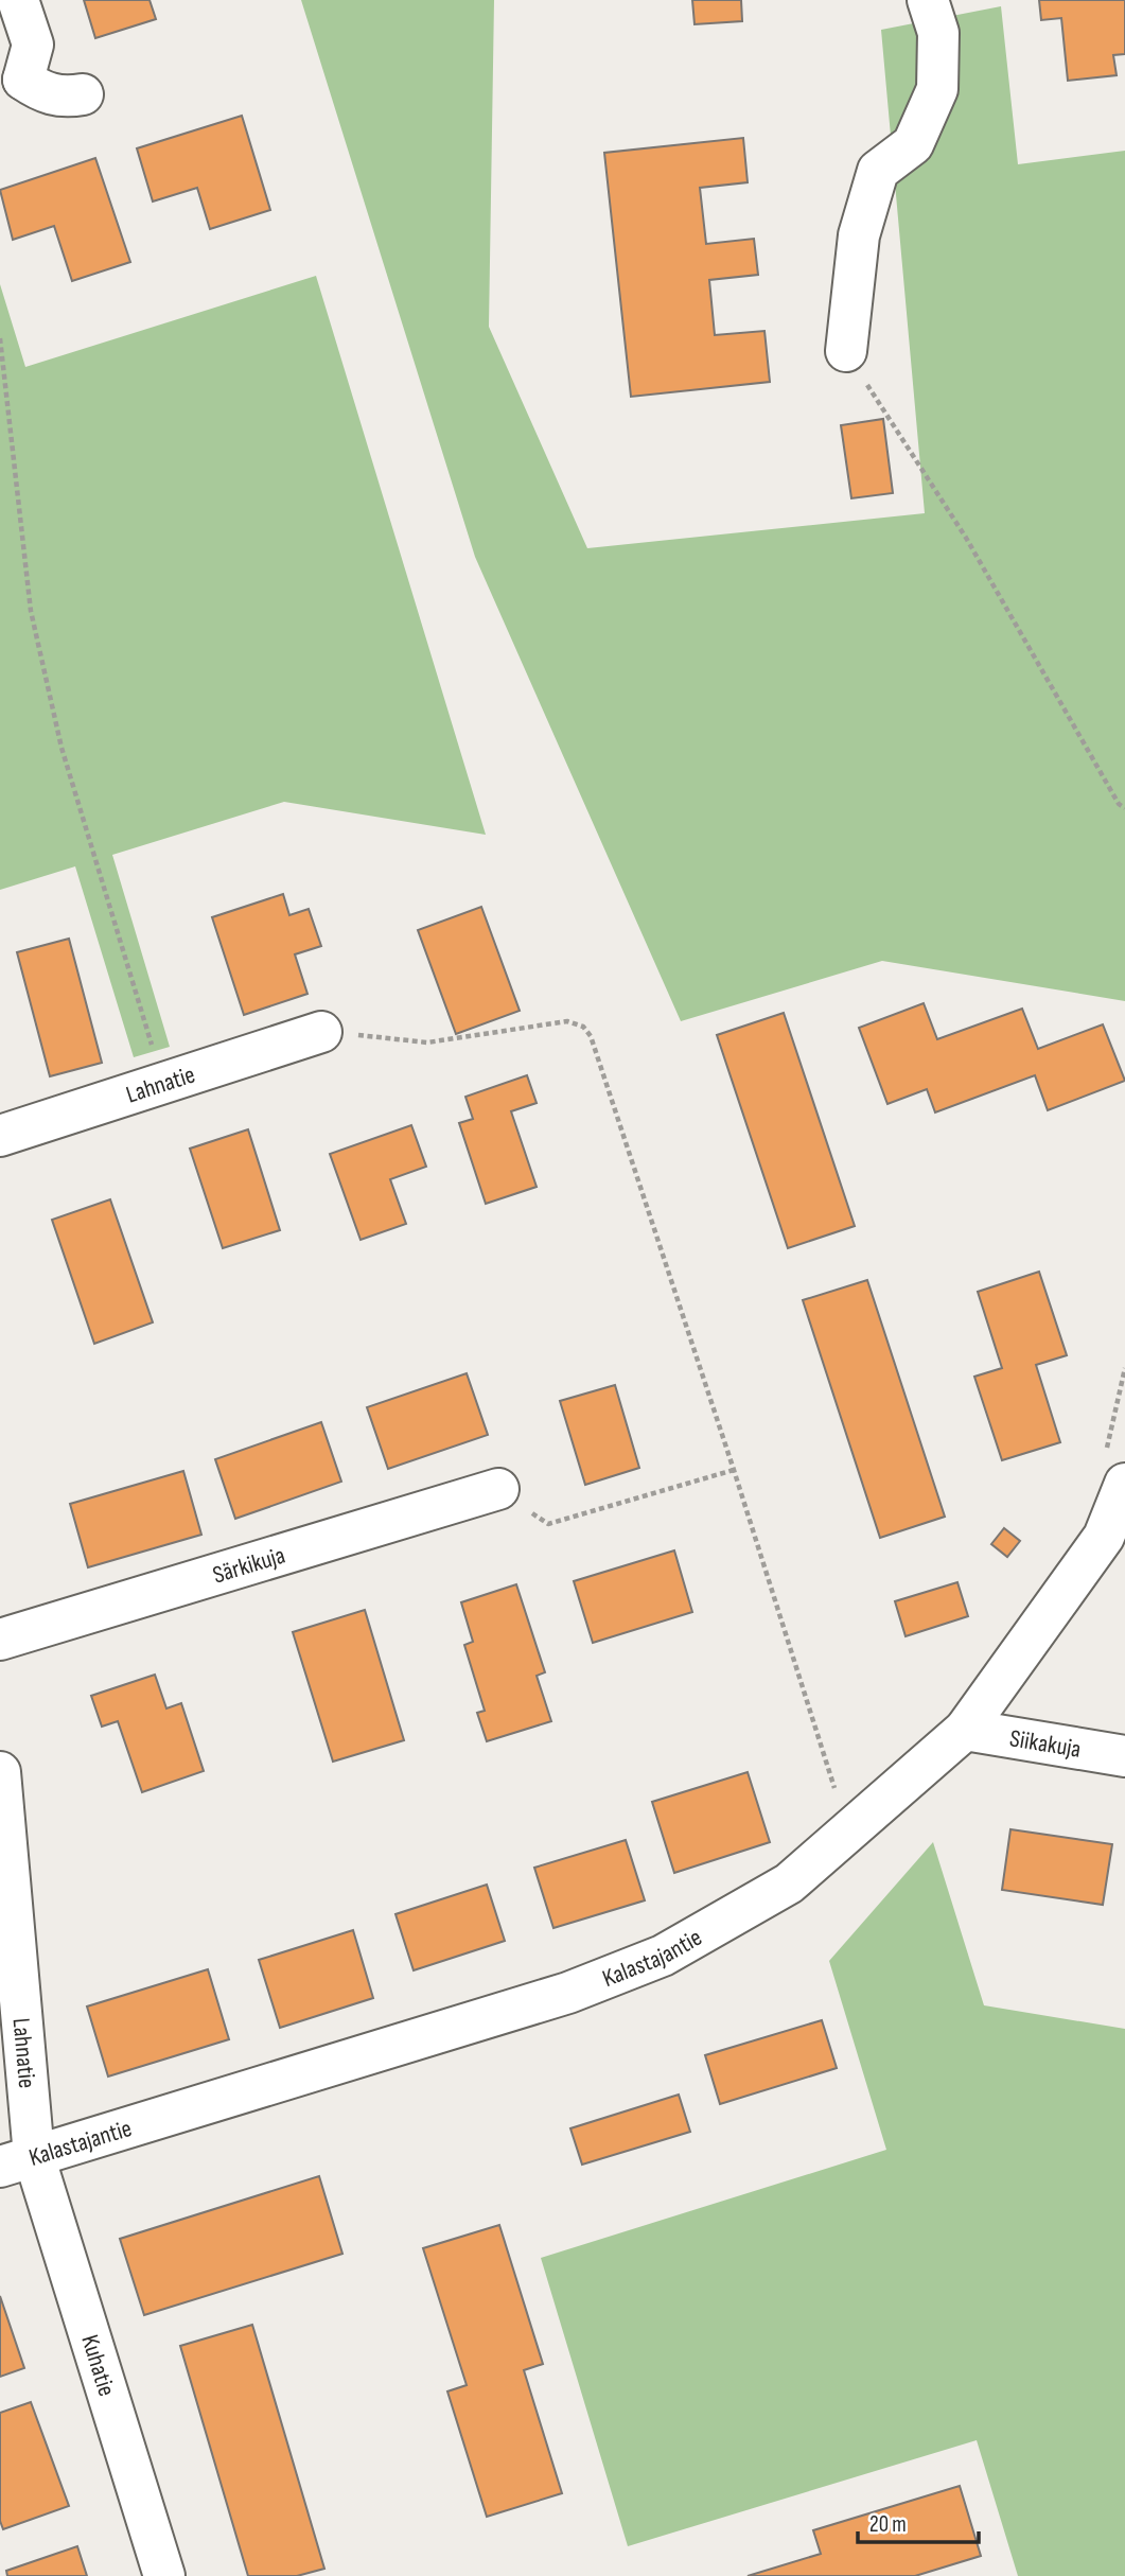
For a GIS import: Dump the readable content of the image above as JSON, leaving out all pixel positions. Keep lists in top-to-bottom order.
{
  "streets": {
    "street": [
      "Lahnatie",
      "Särkikuja",
      "Siikakuja",
      "Kalastajantie",
      "Kuhatie"
    ]
  },
  "crossings": [
    ["Lahnatie", "Kalastajantie"],
    ["Lahnatie", "Kuhatie"],
    ["Siikakuja", "Kalastajantie"],
    ["Kalastajantie", "Kuhatie"]
  ],
  "scale_bar": "20 m"
}
